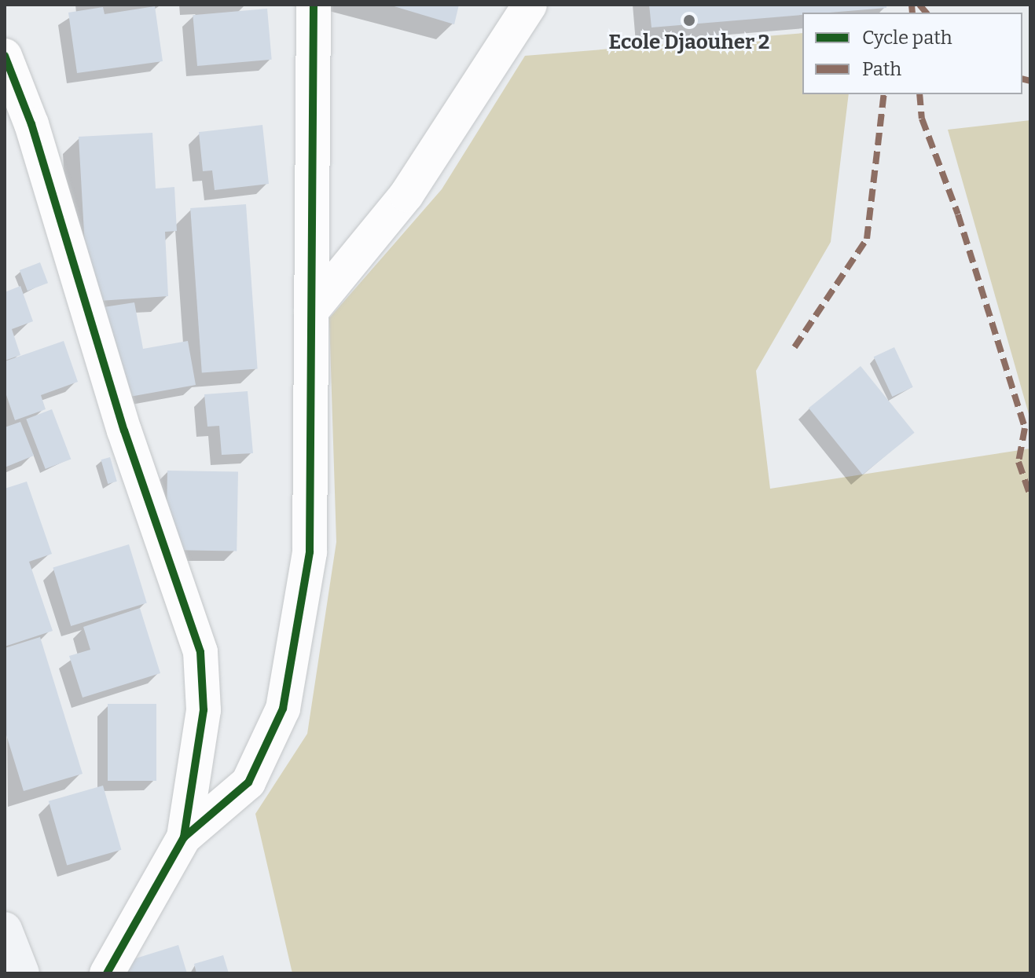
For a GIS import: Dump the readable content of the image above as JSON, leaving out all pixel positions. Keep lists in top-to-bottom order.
{
  "places": ["Ecole Djaouher 2"],
  "legend": ["Cycle path", "Path"]
}
